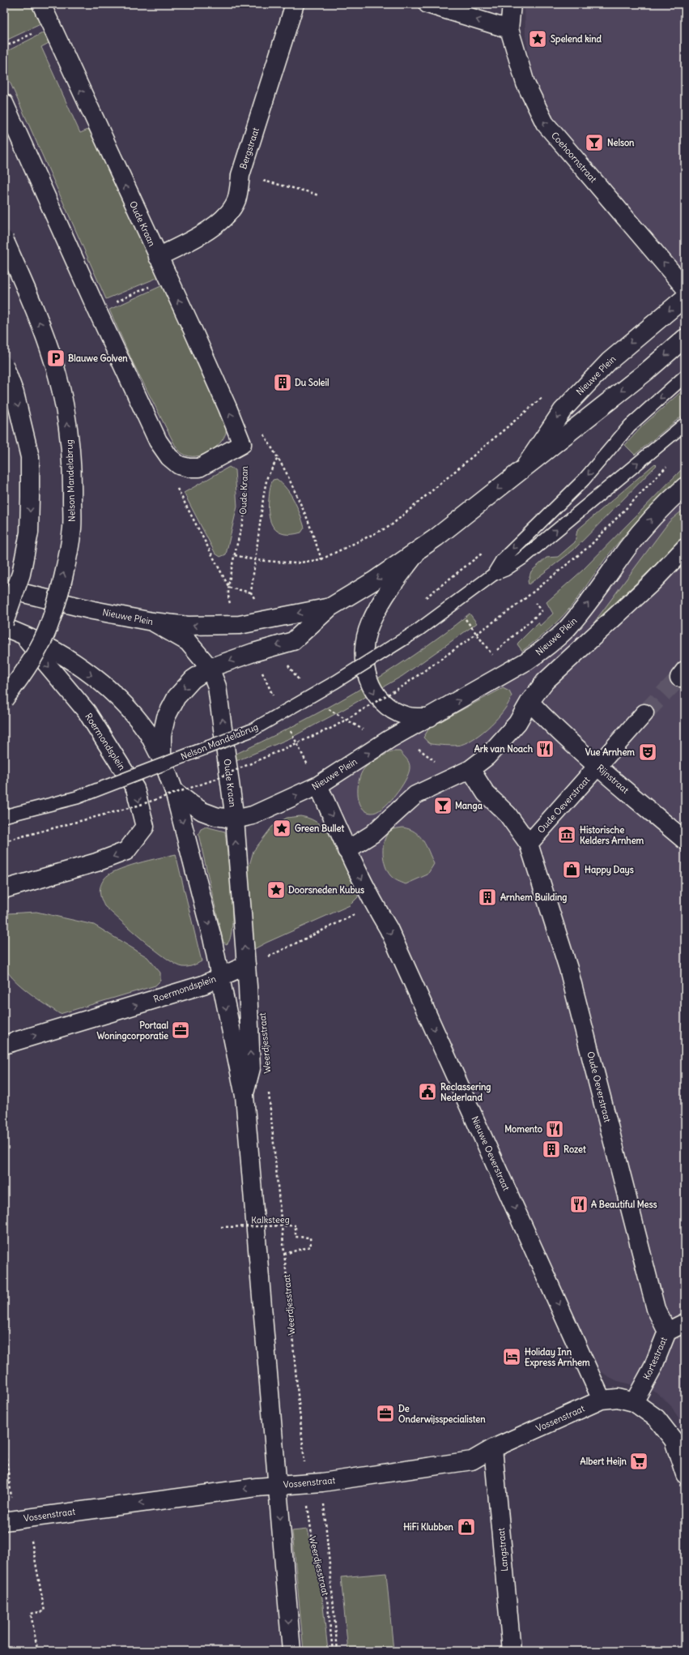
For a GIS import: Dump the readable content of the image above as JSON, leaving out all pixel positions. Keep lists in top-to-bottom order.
{
  "streets": {
    "street": [
      "Bergstraat",
      "Coehoornstraat",
      "Oude Kraan",
      "Nieuwe Plein",
      "Nelson Mandelabrug",
      "Roermondsplein",
      "Rijnstraat",
      "Oude Oeverstraat",
      "Weerdjesstraat",
      "Nieuwe Oeverstraat",
      "Kortestraat",
      "Vossenstraat",
      "Langstraat"
    ],
    "path": ["Kalksteeg"]
  },
  "crossings": [
    ["Bergstraat", "Oude Kraan"],
    ["Oude Kraan", "Nieuwe Plein"],
    ["Oude Kraan", "Weerdjesstraat"],
    ["Nieuwe Plein", "Weerdjesstraat"],
    ["Nieuwe Plein", "Nieuwe Oeverstraat"],
    ["Roermondsplein", "Weerdjesstraat"],
    ["Rijnstraat", "Oude Oeverstraat"],
    ["Oude Oeverstraat", "Kortestraat"],
    ["Weerdjesstraat", "Kalksteeg"],
    ["Weerdjesstraat", "Vossenstraat"],
    ["Nieuwe Oeverstraat", "Vossenstraat"],
    ["Kortestraat", "Vossenstraat"],
    ["Vossenstraat", "Langstraat"]
  ],
  "one_way": ["Coehoornstraat", "Nieuwe Oeverstraat", "Vossenstraat"],
  "places": {
    "place": ["Spelend kind", "Green Bullet", "Doorsneden Kubus"],
    "bar": ["Nelson", "Manga"],
    "parking": ["Blauwe Golven"],
    "building": ["Du Soleil", "Arnhem Building", "Rozet"],
    "restaurant": ["Ark van Noach", "Momento", "A Beautiful Mess"],
    "theatre": ["Vue Arnhem"],
    "museum": ["Historische Kelders Arnhem"],
    "shop": ["Happy Days", "HiFi Klubben"],
    "office": ["Portaal Woningcorporatie", "De Onderwijsspecialisten"],
    "public building": ["Reclassering Nederland"],
    "hotel": ["Holiday Inn Express Arnhem"],
    "supermarket": ["Albert Heijn"]
  }
}
